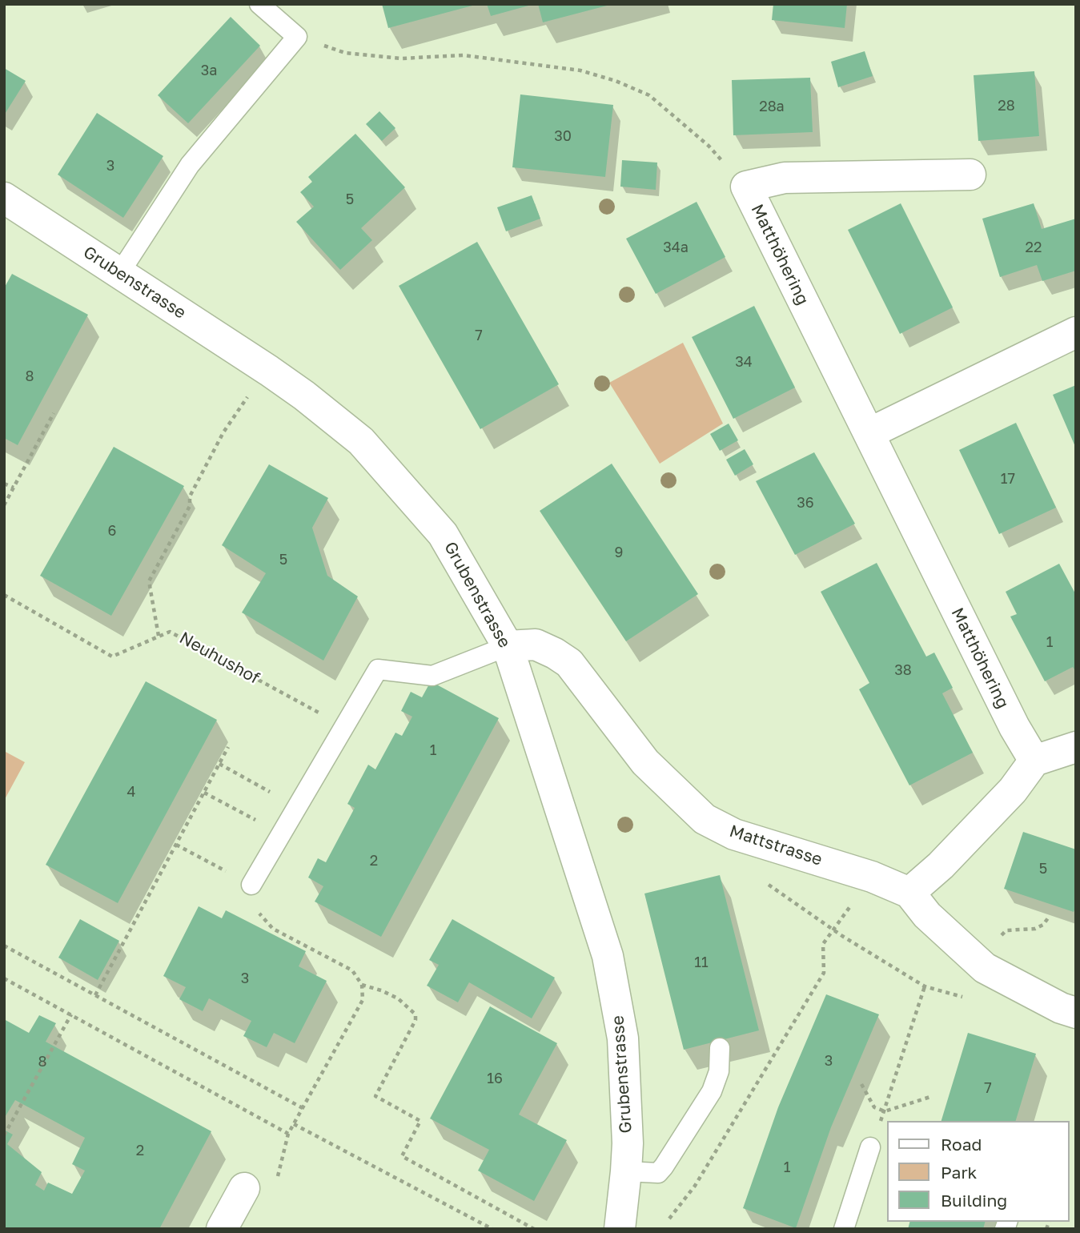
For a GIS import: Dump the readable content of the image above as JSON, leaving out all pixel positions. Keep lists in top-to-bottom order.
{
  "streets": {
    "street": ["Matthöhering", "Grubenstrasse", "Mattstrasse"],
    "path": ["Neuhushof"]
  },
  "crossings": [
    ["Grubenstrasse", "Mattstrasse"]
  ],
  "house_numbers": [
    "3a",
    "28",
    "28a",
    "30",
    "3",
    "5",
    "34a",
    "22",
    "7",
    "34",
    "8",
    "17",
    "36",
    "6",
    "9",
    "5",
    "1",
    "38",
    "1",
    "4",
    "2",
    "5",
    "11",
    "3",
    "3",
    "8",
    "16",
    "7",
    "2",
    "1"
  ],
  "legend": ["Road", "Park", "Building"]
}
